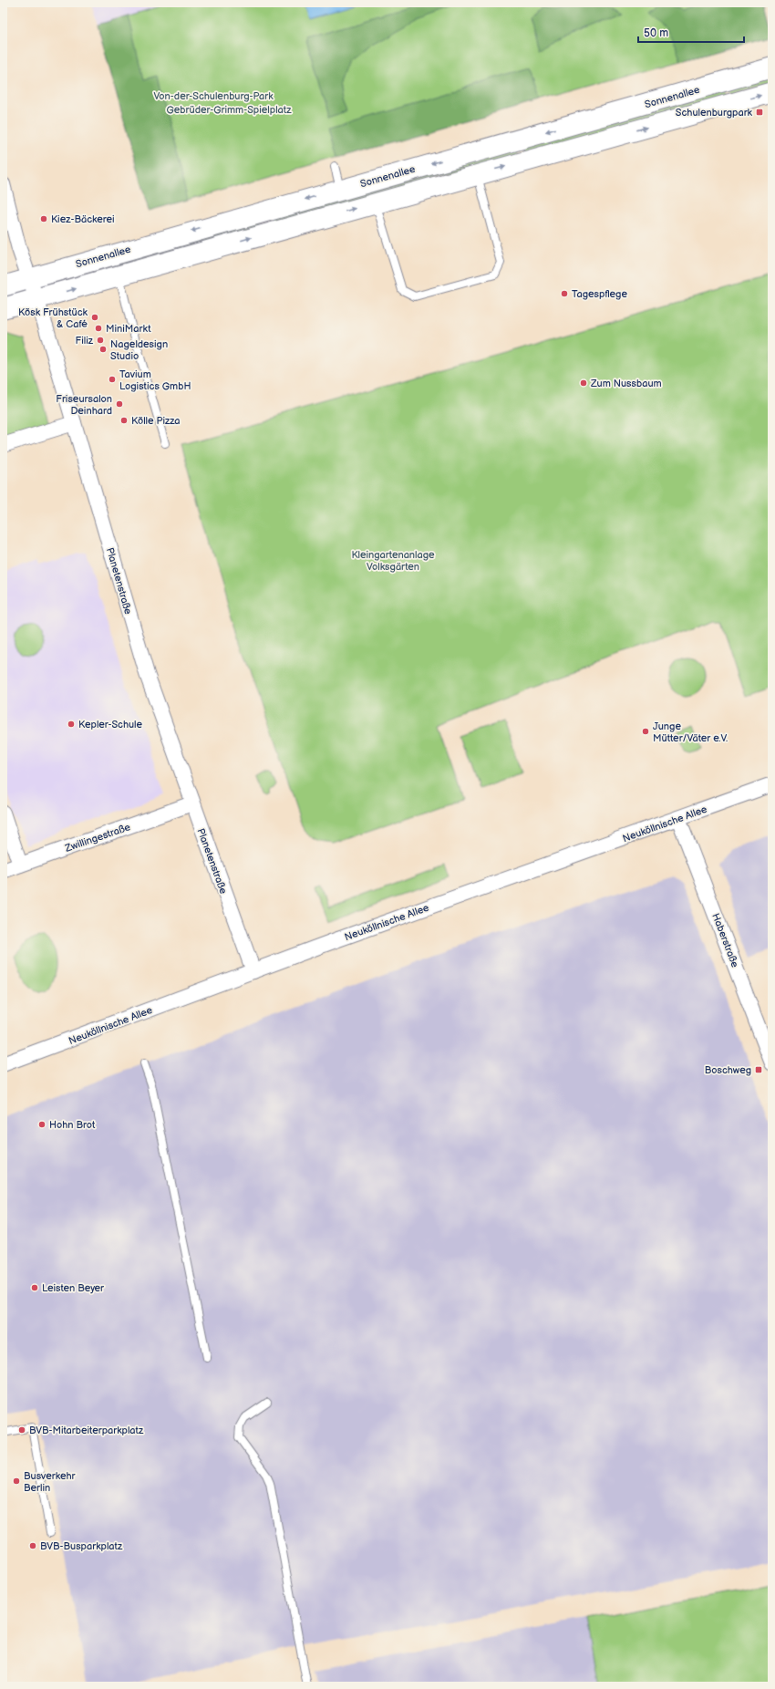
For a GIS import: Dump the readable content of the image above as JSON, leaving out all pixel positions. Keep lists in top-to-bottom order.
{
  "streets": {
    "main road": ["Sonnenallee"],
    "street": [
      "Planetenstraße",
      "Neuköllnische Allee",
      "Zwillingestraße",
      "Haberstraße"
    ]
  },
  "crossings": [
    ["Sonnenallee", "Planetenstraße"],
    ["Planetenstraße", "Neuköllnische Allee"],
    ["Planetenstraße", "Zwillingestraße"],
    ["Neuköllnische Allee", "Haberstraße"]
  ],
  "parks": ["Von-der-Schulenburg-Park", "Gebrüder-Grimm-Spielplatz", "Kleingartenanlage Volksgärten"],
  "places": {
    "transit": ["Schulenburgpark", "Boschweg"],
    "other": [
      "Kiez-Bäckerei",
      "Tagespflege",
      "Kösk Frühstück & Café",
      "MiniMarkt",
      "Filiz",
      "Nageldesign Studio",
      "Tavium Logistics GmbH",
      "Zum Nussbaum",
      "Friseursalon Deinhard",
      "Kölle Pizza",
      "Kepler-Schule",
      "Junge Mütter/Väter e.V.",
      "Hohn Brot",
      "Leisten Beyer",
      "BVB-Mitarbeiterparkplatz",
      "Busverkehr Berlin",
      "BVB-Busparkplatz"
    ]
  },
  "scale_bar": "50 m"
}
